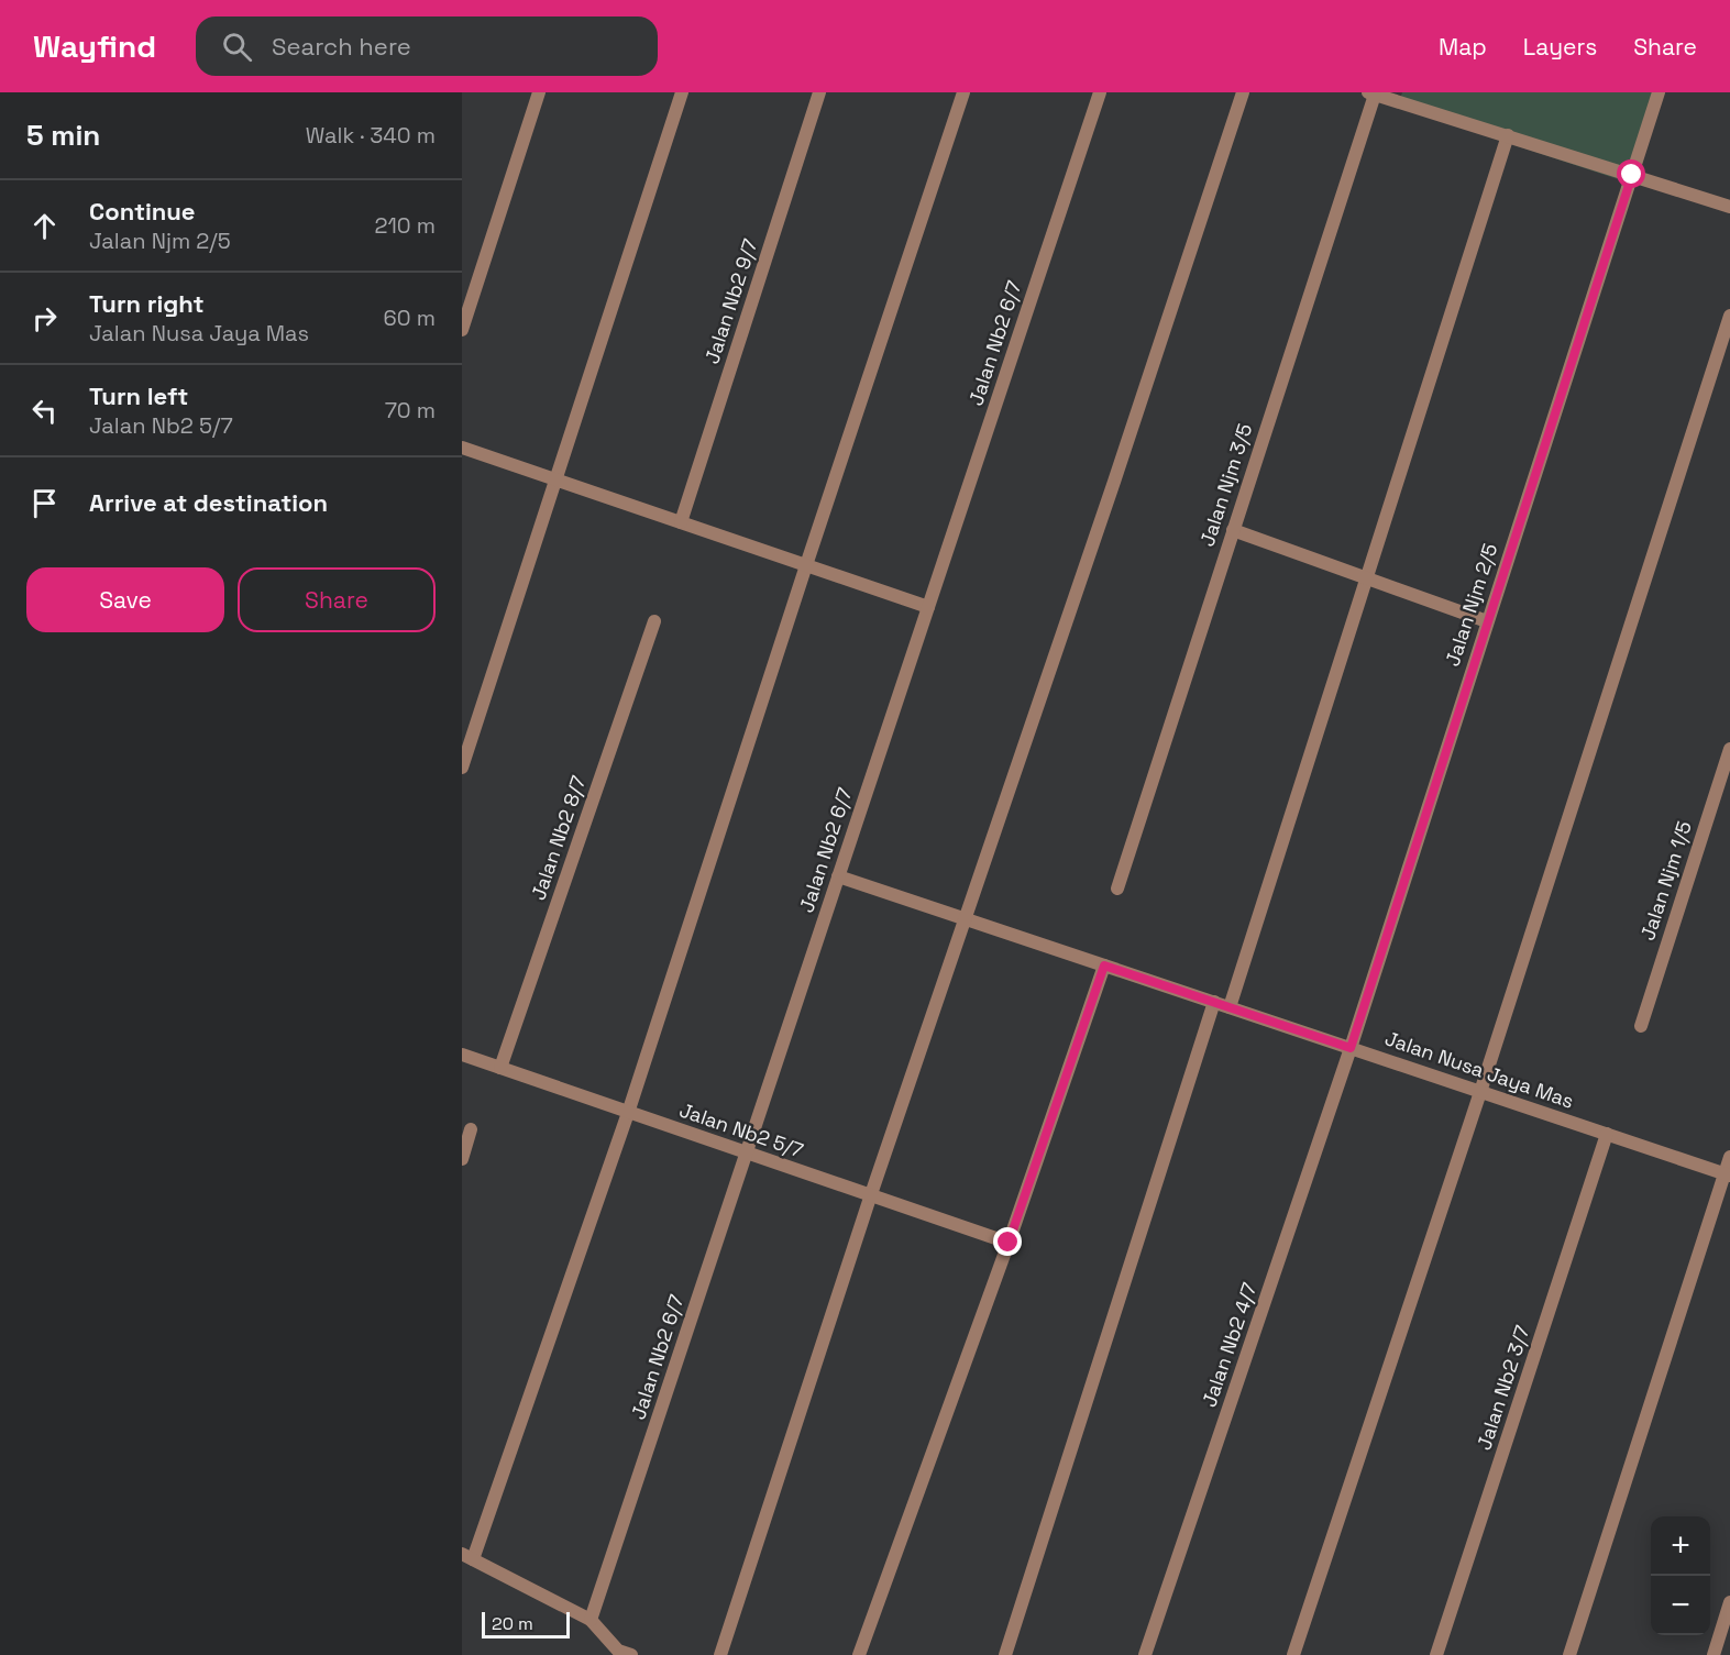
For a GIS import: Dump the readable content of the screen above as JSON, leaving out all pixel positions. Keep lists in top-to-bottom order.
{
  "streets": {
    "street": [
      "Jalan Nb2 9/7",
      "Jalan Nb2 6/7",
      "Jalan Njm 3/5",
      "Jalan Njm 2/5",
      "Jalan Nb2 8/7",
      "Jalan Njm 1/5",
      "Jalan Nusa Jaya Mas",
      "Jalan Nb2 5/7",
      "Jalan Nb2 4/7",
      "Jalan Nb2 3/7"
    ]
  },
  "crossings": [
    ["Jalan Nb2 6/7", "Jalan Nusa Jaya Mas"],
    ["Jalan Nb2 6/7", "Jalan Nb2 5/7"],
    ["Jalan Njm 2/5", "Jalan Nusa Jaya Mas"],
    ["Jalan Njm 2/5", "Jalan Nb2 4/7"],
    ["Jalan Nb2 8/7", "Jalan Nb2 5/7"],
    ["Jalan Nusa Jaya Mas", "Jalan Nb2 4/7"],
    ["Jalan Nusa Jaya Mas", "Jalan Nb2 3/7"]
  ],
  "scale_bar": "20 m",
  "page": {
    "header": "Wayfind",
    "search": "Search here",
    "nav": ["Map", "Layers", "Share"],
    "heading": ["5 min", "Walk · 340 m"],
    "list": [
      ["Continue", "Jalan Njm 2/5", "210 m"],
      ["Turn right", "Jalan Nusa Jaya Mas", "60 m"],
      ["Turn left", "Jalan Nb2 5/7", "70 m"],
      "Arrive at destination"
    ],
    "buttons": ["Save", "Share"],
    "map_buttons": ["+", "−"],
    "scale": "20 m"
  }
}
